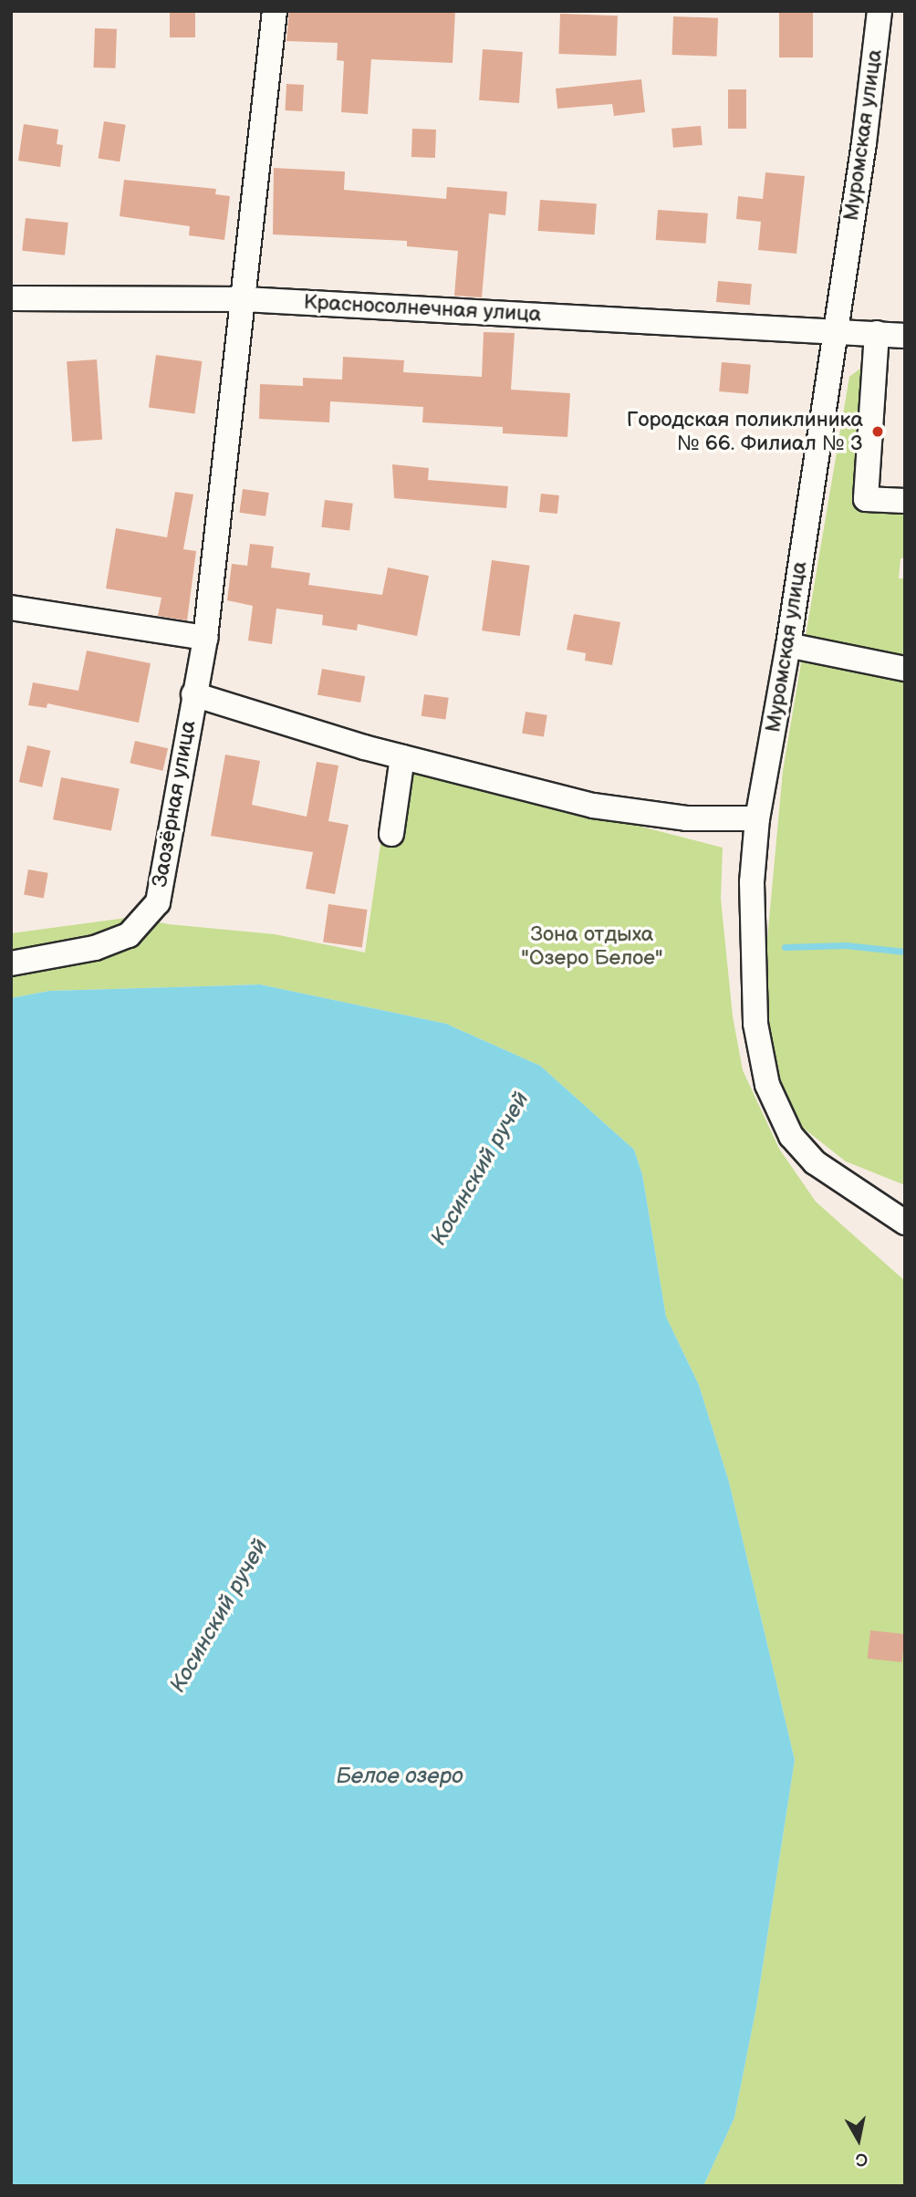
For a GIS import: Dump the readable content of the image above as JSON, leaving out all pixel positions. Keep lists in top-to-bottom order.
{
  "streets": {
    "street": ["Муромская улица", "Красносолнечная улица", "Заозёрная улица"]
  },
  "crossings": [
    ["Муромская улица", "Красносолнечная улица"],
    ["Красносолнечная улица", "Заозёрная улица"]
  ],
  "water": ["Косинский ручей", "Белое озеро"],
  "parks": ["Зона отдыха \"Озеро Белое\""],
  "places": ["Городская поликлиника № 66. Филиал № 3"],
  "north": "bottom"
}
